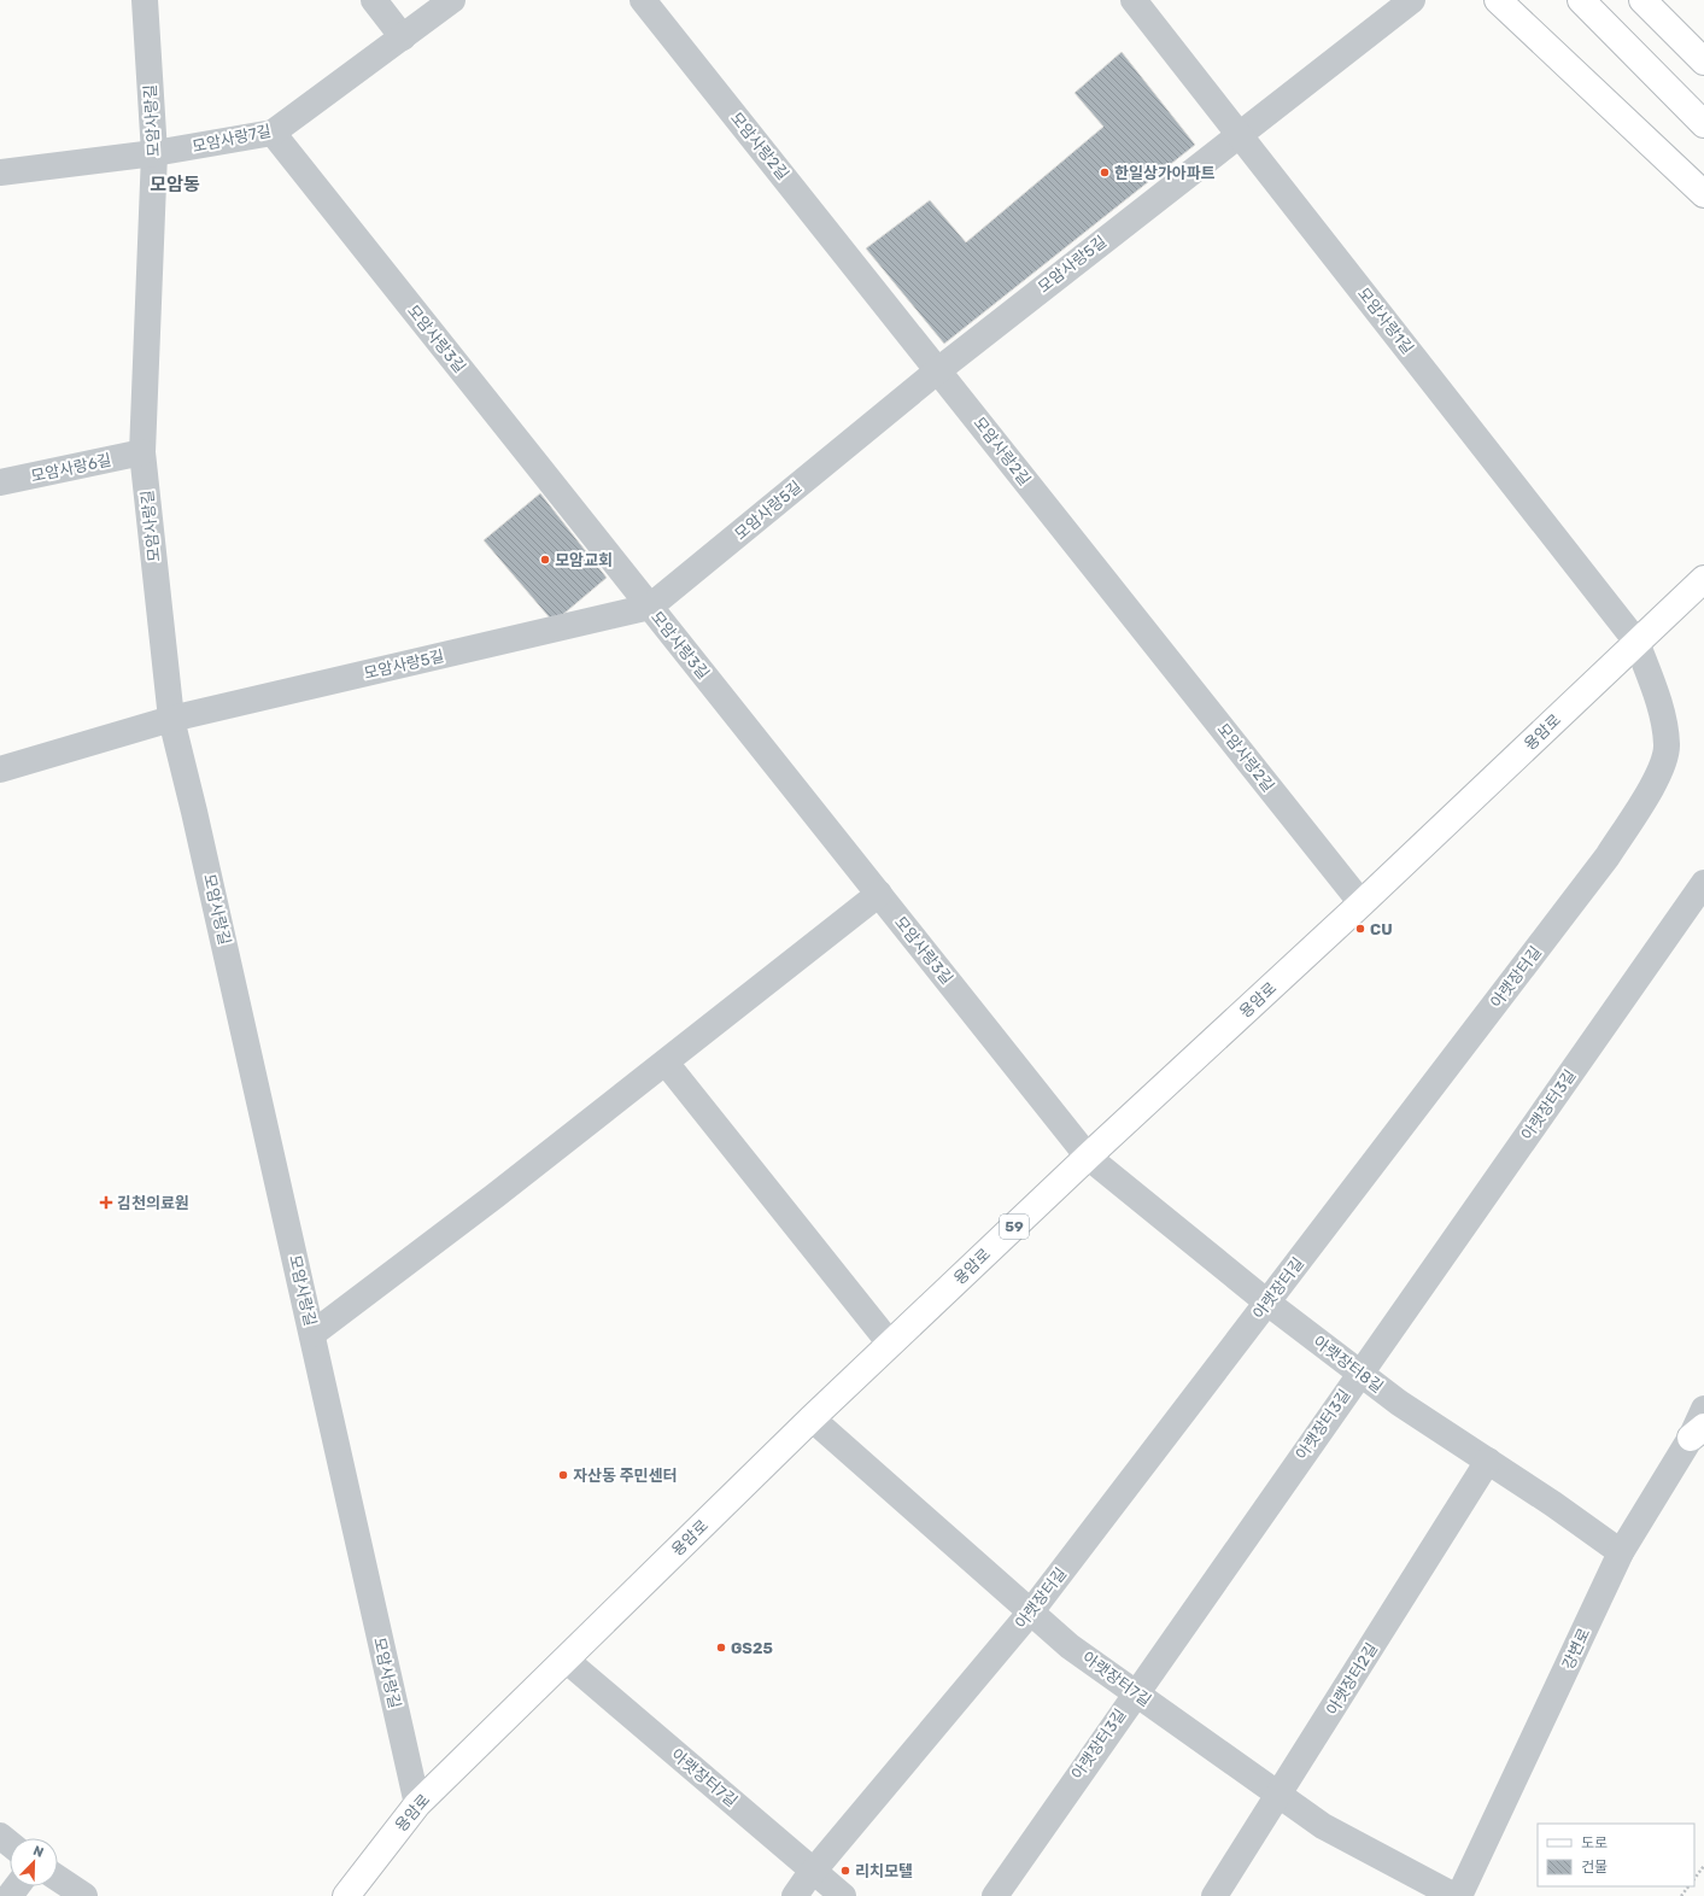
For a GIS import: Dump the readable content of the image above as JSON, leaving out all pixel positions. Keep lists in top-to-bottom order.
{
  "streets": {
    "main road": ["용암로", "59"],
    "street": [
      "모암사랑길",
      "모암사랑7길",
      "모암사랑2길",
      "모암사랑5길",
      "모암사랑1길",
      "모암사랑3길",
      "모암사랑6길",
      "아랫장터길",
      "아랫장터3길",
      "아랫장터8길",
      "강변로",
      "아랫장터7길",
      "아랫장터2길"
    ]
  },
  "crossings": [
    ["모암사랑길", "모암사랑7길"],
    ["모암사랑길", "모암사랑5길"],
    ["모암사랑길", "모암사랑6길"],
    ["모암사랑길", "용암로"],
    ["모암사랑7길", "모암사랑3길"],
    ["모암사랑2길", "모암사랑5길"],
    ["모암사랑2길", "용암로"],
    ["모암사랑5길", "모암사랑1길"],
    ["모암사랑5길", "모암사랑3길"],
    ["모암사랑1길", "용암로"],
    ["모암사랑1길", "아랫장터길"],
    ["모암사랑3길", "용암로"],
    ["모암사랑3길", "아랫장터8길"],
    ["용암로", "아랫장터길"],
    ["용암로", "아랫장터8길"],
    ["용암로", "아랫장터7길"],
    ["아랫장터길", "아랫장터8길"],
    ["아랫장터길", "아랫장터7길"],
    ["아랫장터3길", "아랫장터8길"],
    ["아랫장터3길", "아랫장터7길"],
    ["아랫장터8길", "강변로"],
    ["아랫장터8길", "아랫장터2길"],
    ["아랫장터7길", "아랫장터2길"]
  ],
  "districts": ["모암동"],
  "places": {
    "other": [
      "한일상가아파트",
      "모암교회",
      "CU",
      "자산동 주민센터",
      "GS25",
      "리치모텔"
    ],
    "health": ["김천의료원"]
  },
  "legend": ["도로", "건물"],
  "north": "top right"
}
